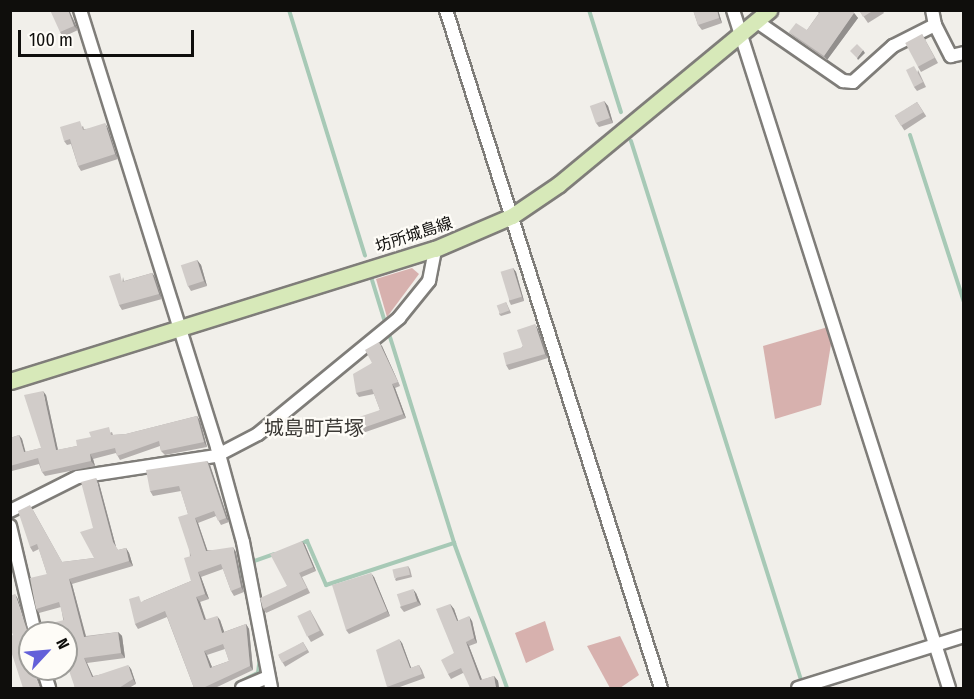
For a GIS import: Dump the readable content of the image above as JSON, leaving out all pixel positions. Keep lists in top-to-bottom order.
{
  "streets": {
    "main road": ["坊所城島線"]
  },
  "districts": ["城島町芦塚"],
  "scale_bar": "100 m",
  "north": "top right"
}
